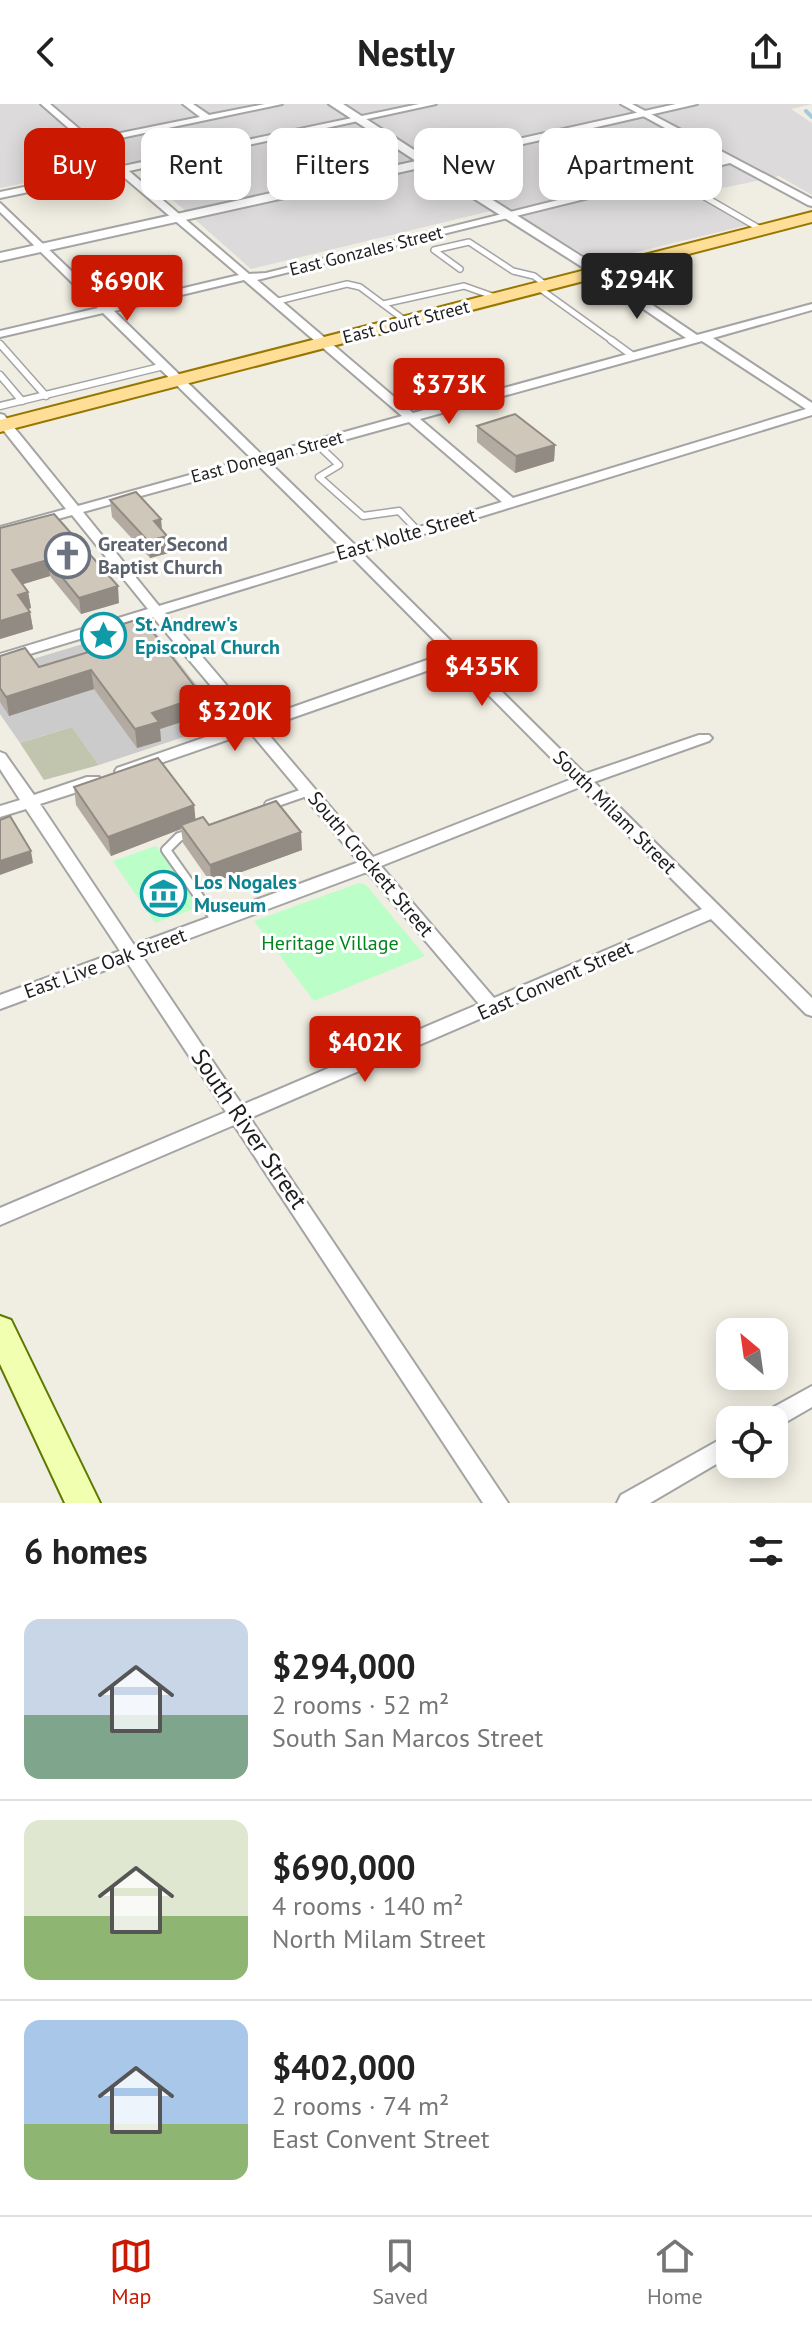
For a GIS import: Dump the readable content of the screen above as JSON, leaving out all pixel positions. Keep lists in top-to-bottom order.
{
  "streets": {
    "main road": ["East Court Street"],
    "street": [
      "East Gonzales Street",
      "East Donegan Street",
      "East Nolte Street",
      "South Milam Street",
      "South Crockett Street",
      "East Live Oak Street",
      "East Convent Street",
      "South River Street"
    ]
  },
  "crossings": [
    ["East Gonzales Street", "South Milam Street"],
    ["East Court Street", "South Milam Street"],
    ["East Court Street", "South Crockett Street"],
    ["East Donegan Street", "South Milam Street"],
    ["East Donegan Street", "South Crockett Street"],
    ["East Nolte Street", "South Milam Street"],
    ["East Nolte Street", "South Crockett Street"],
    ["South Milam Street", "East Live Oak Street"],
    ["South Milam Street", "East Convent Street"],
    ["South Crockett Street", "East Live Oak Street"],
    ["South Crockett Street", "East Convent Street"],
    ["East Live Oak Street", "South River Street"],
    ["East Convent Street", "South River Street"]
  ],
  "parks": ["Heritage Village"],
  "places": {
    "church": ["Greater Second Baptist Church"],
    "place": ["St. Andrew's Episcopal Church"],
    "museum": ["Los Nogales Museum"]
  },
  "north": "top left",
  "page": {
    "header": "Nestly",
    "chip": [
      "Buy",
      "Rent",
      "Filters",
      "New",
      "Apartment"
    ],
    "price": [
      "$294K",
      "$690K",
      "$373K",
      "$435K",
      "$320K",
      "$402K"
    ],
    "heading": "6 homes",
    "list": [
      {
        "name": "$294,000",
        "note": "2 rooms · 52 m² · South San Marcos Street"
      },
      {
        "name": "$690,000",
        "note": "4 rooms · 140 m² · North Milam Street"
      },
      {
        "name": "$402,000",
        "note": "2 rooms · 74 m² · East Convent Street"
      }
    ],
    "tabs": ["Map", "Saved", "Home"]
  }
}
